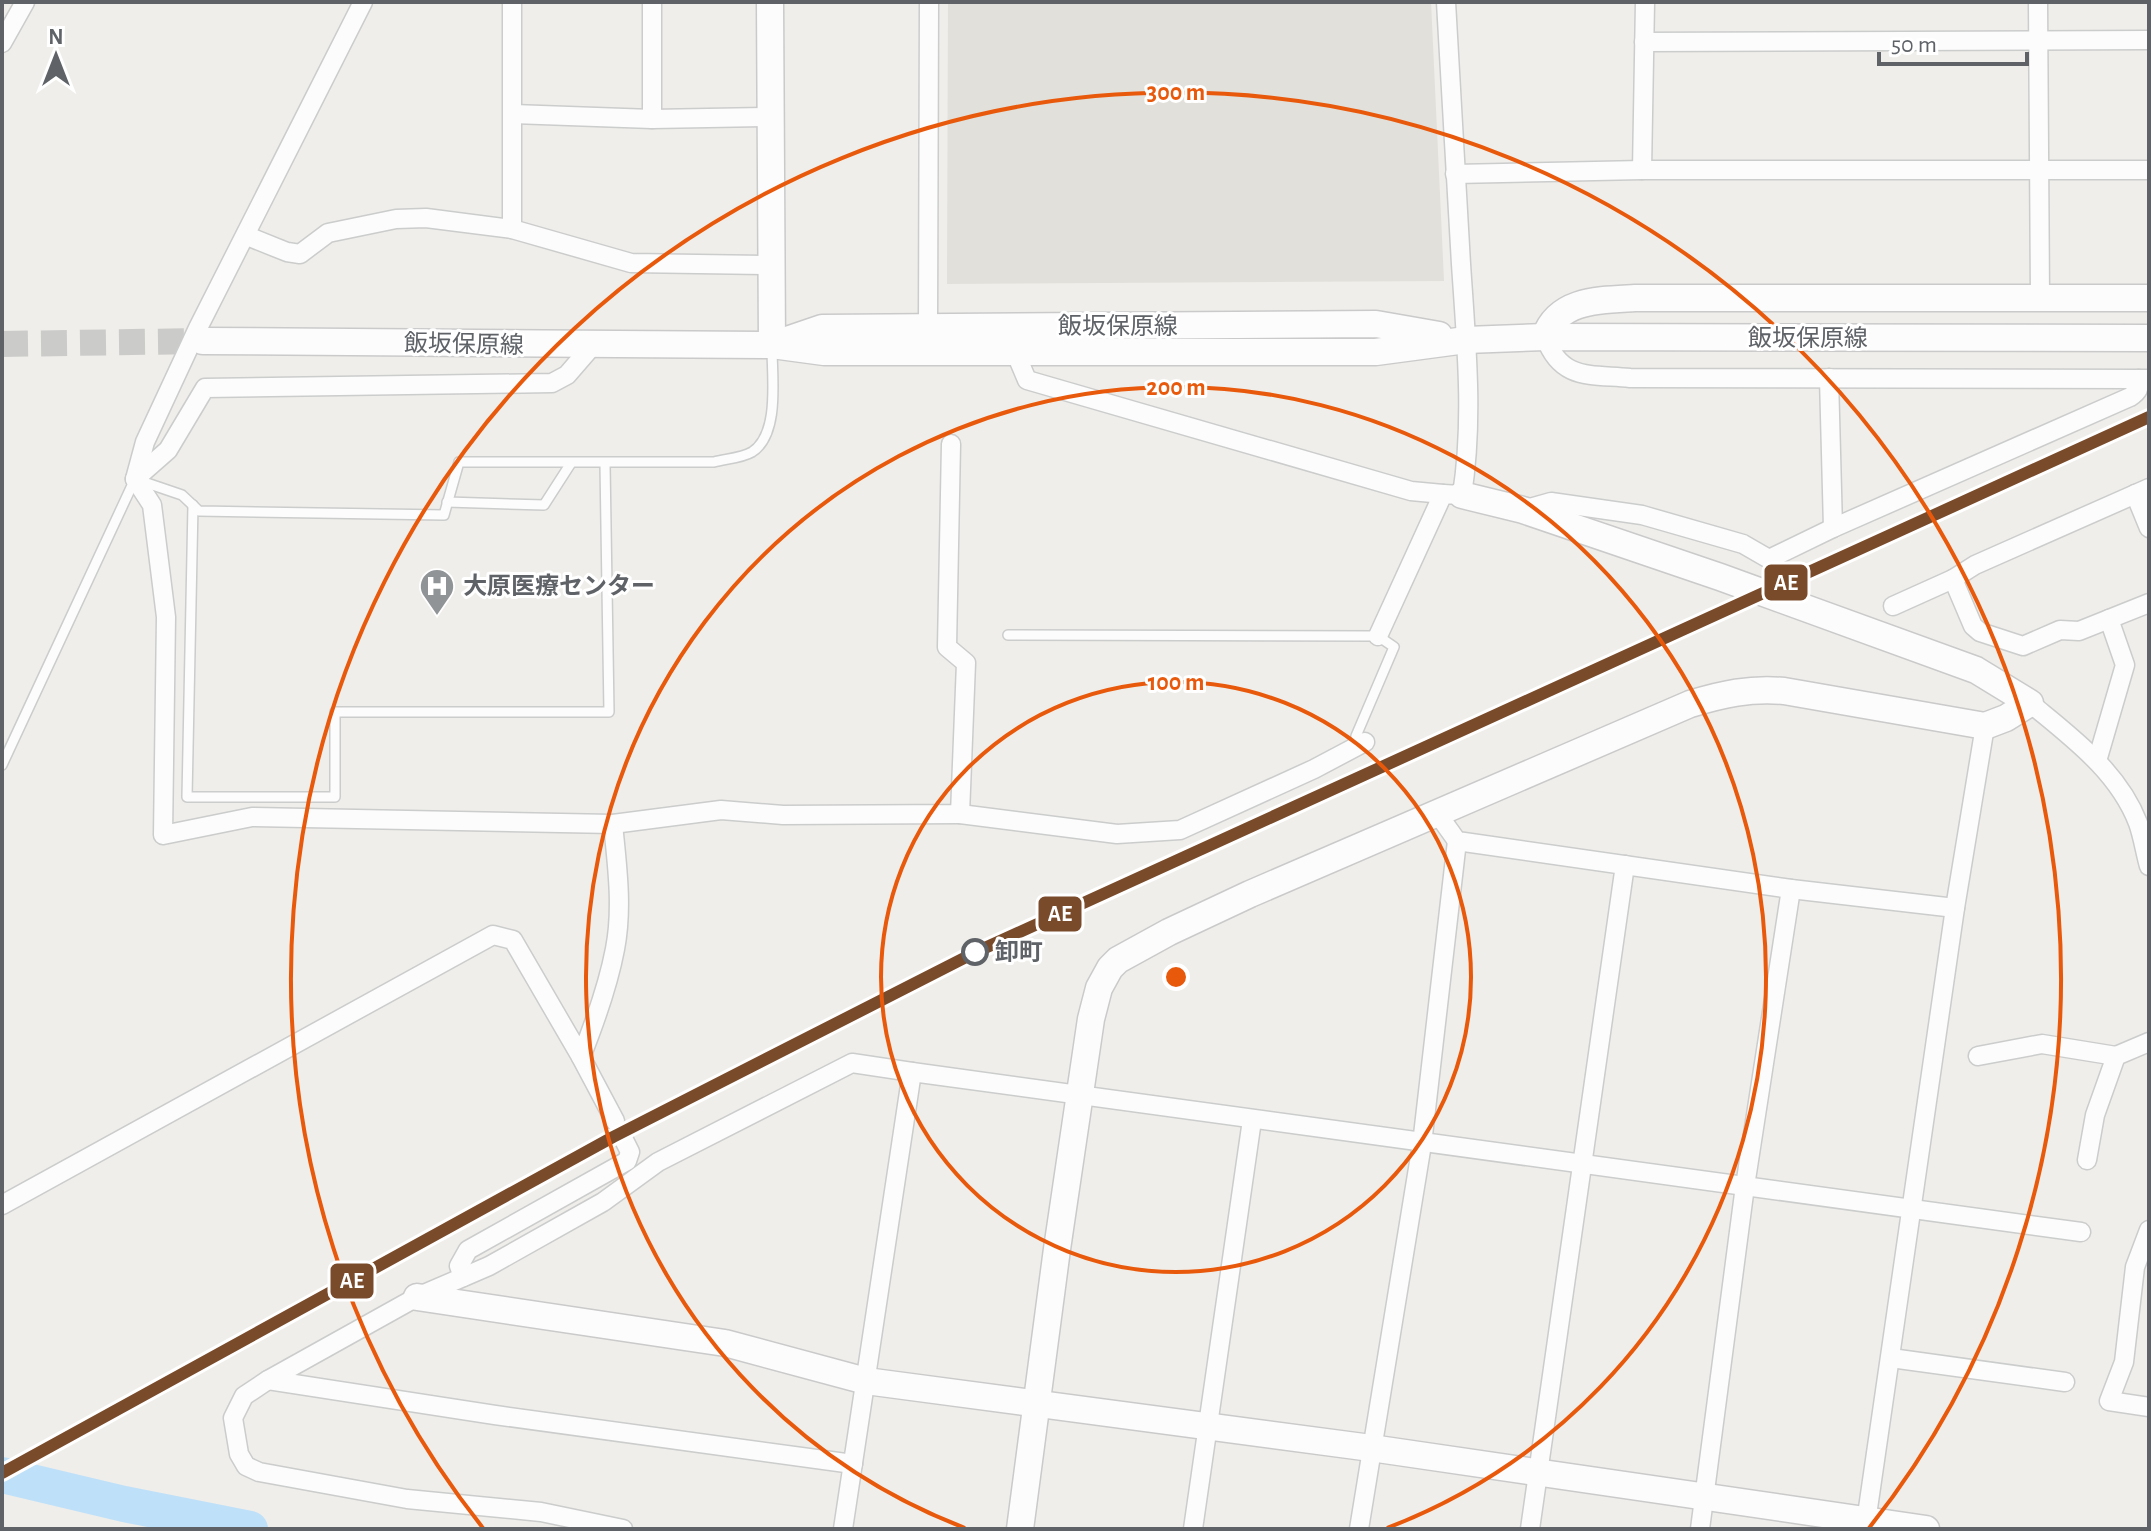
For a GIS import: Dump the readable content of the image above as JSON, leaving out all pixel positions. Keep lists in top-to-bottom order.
{
  "streets": {
    "street": ["飯坂保原線"]
  },
  "places": {
    "hospital": ["大原医療センター"],
    "other": ["卸町"]
  },
  "lines": ["transit line AE"],
  "scale_bar": "50 m",
  "north": "top",
  "rings": ["300 m", "200 m", "100 m"]
}
